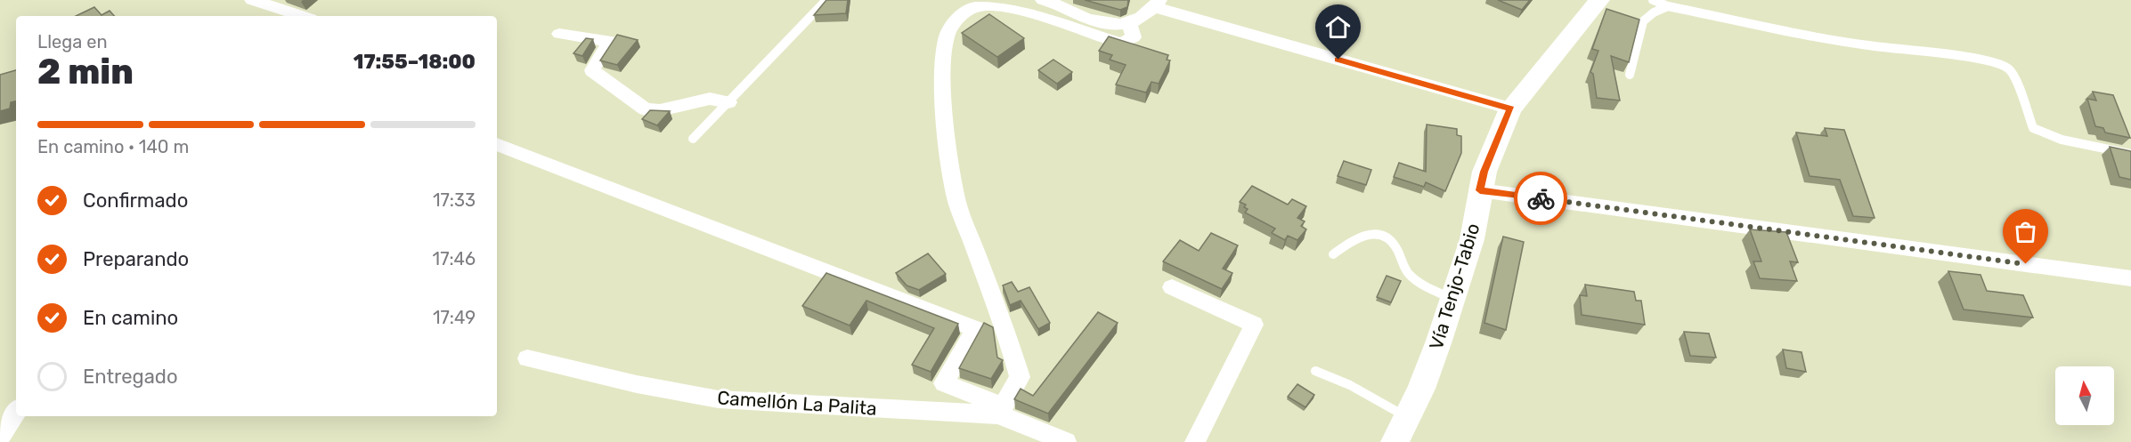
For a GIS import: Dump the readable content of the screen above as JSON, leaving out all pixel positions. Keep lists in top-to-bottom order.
{
  "streets": {
    "main road": ["Vía Tenjo-Tabio"],
    "street": ["Camellón La Palita"]
  },
  "north": "top",
  "page": {
    "heading": ["2 min", "Llega en", "17:55–18:00"],
    "bar": "En camino · 140 m",
    "list": [
      ["Confirmado", "17:33"],
      ["Preparando", "17:46"],
      ["En camino", "17:49"],
      "Entregado"
    ]
  }
}
